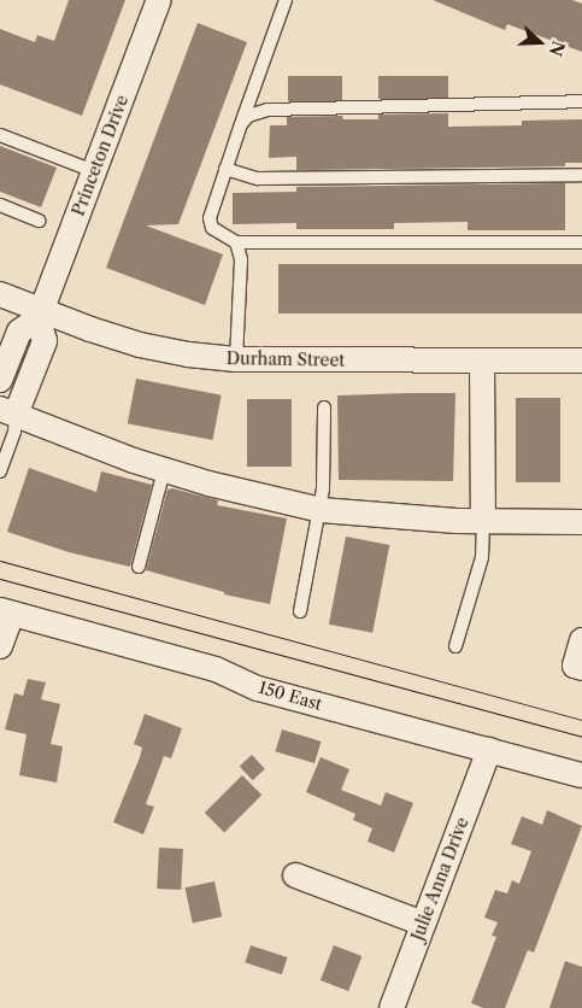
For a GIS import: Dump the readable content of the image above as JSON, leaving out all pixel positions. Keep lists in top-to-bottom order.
{
  "streets": {
    "street": [
      "Princeton Drive",
      "Durham Street",
      "150 East",
      "Julie Anna Drive"
    ]
  },
  "crossings": [
    ["Princeton Drive", "Durham Street"],
    ["150 East", "Julie Anna Drive"]
  ],
  "north": "right"
}
